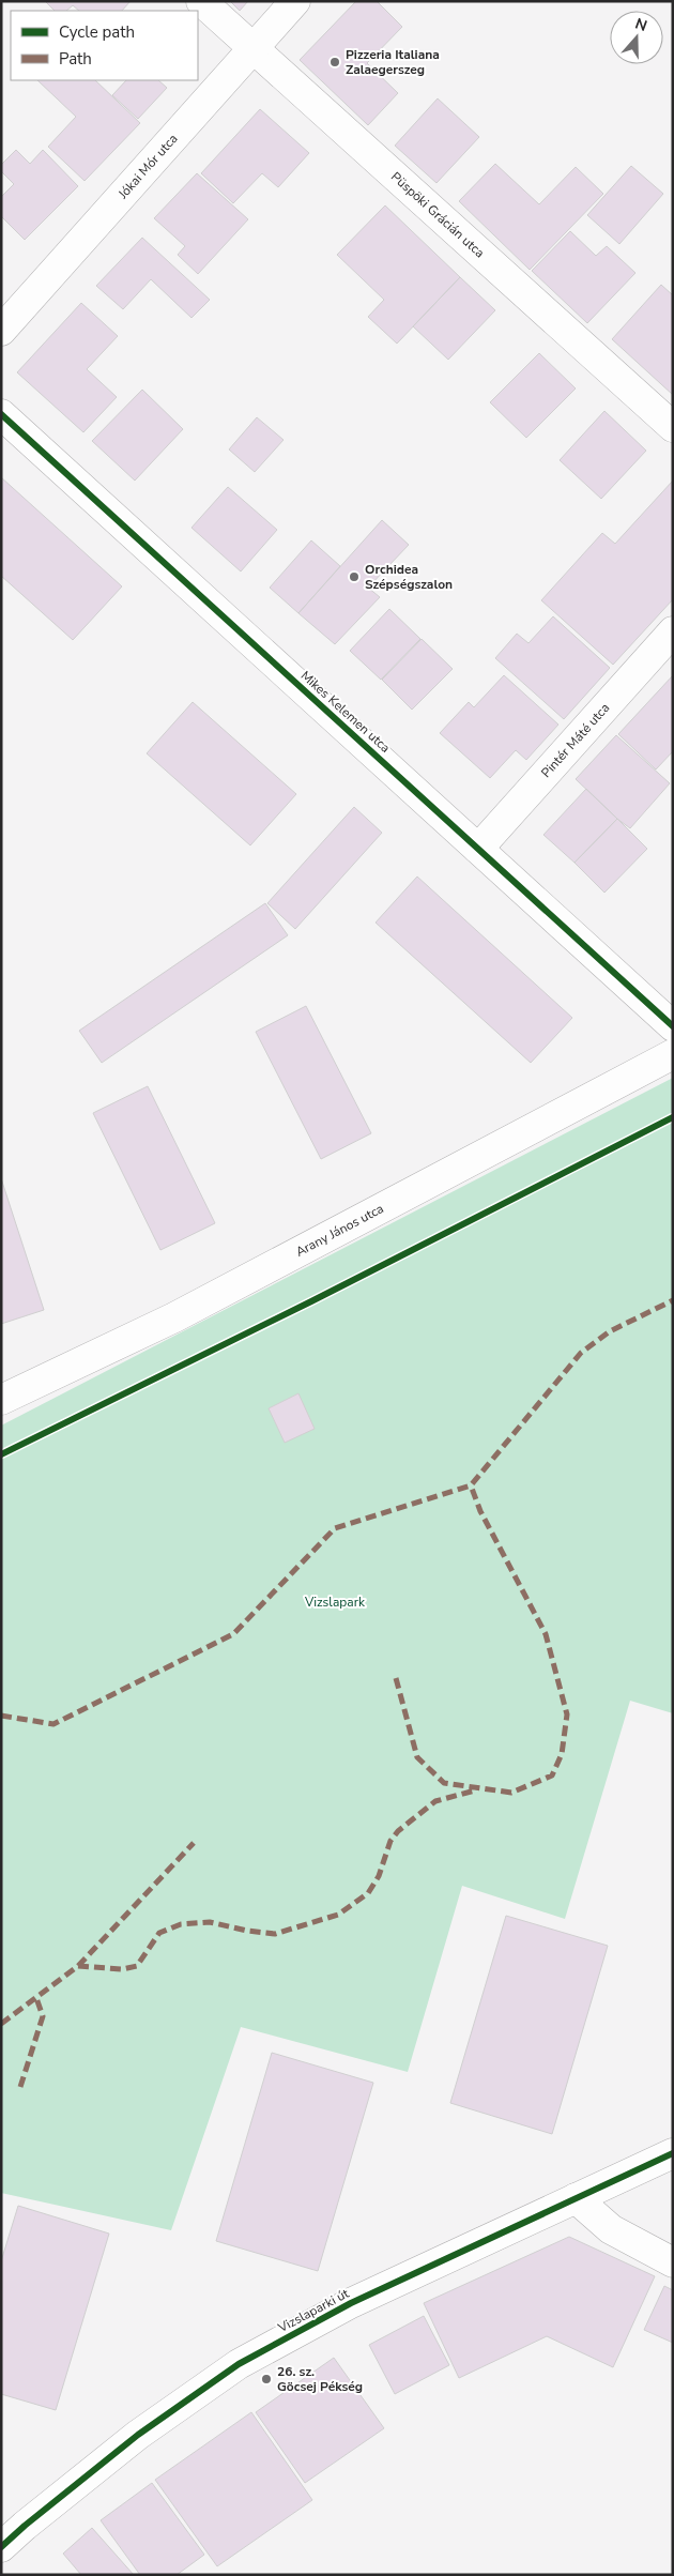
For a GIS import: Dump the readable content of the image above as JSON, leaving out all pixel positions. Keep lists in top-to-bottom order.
{
  "streets": {
    "street": [
      "Jókai Mór utca",
      "Püspöki Grácián utca",
      "Mikes Kelemen utca",
      "Pintér Máté utca",
      "Arany János utca",
      "Vizslaparki út"
    ]
  },
  "crossings": [
    ["Jókai Mór utca", "Püspöki Grácián utca"],
    ["Mikes Kelemen utca", "Pintér Máté utca"]
  ],
  "parks": ["Vizslapark"],
  "places": ["Pizzeria Italiana Zalaegerszeg", "Orchidea Szépségszalon", "26. sz. Göcsej Pékség"],
  "legend": ["Cycle path", "Path"],
  "north": "top"
}
